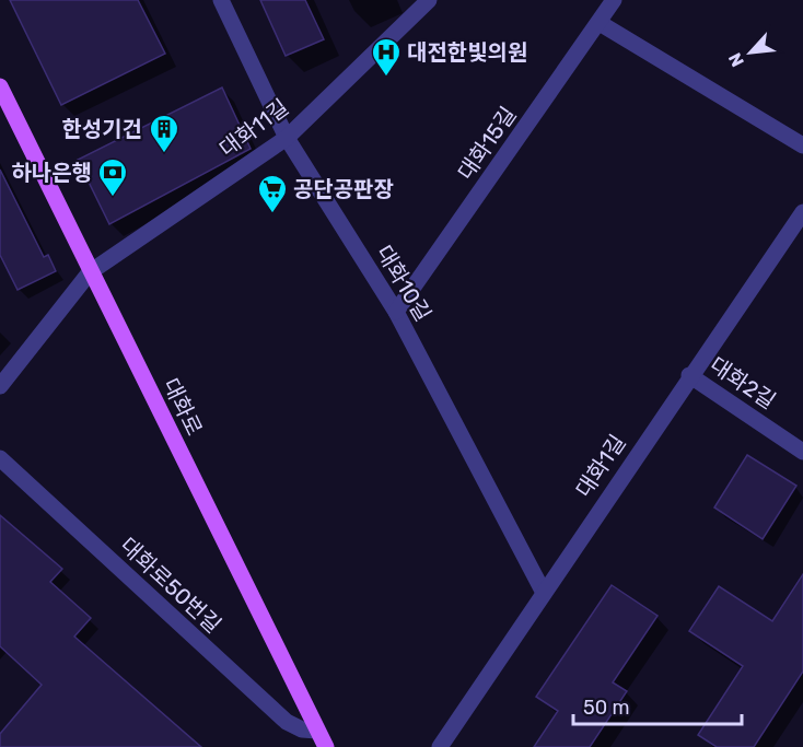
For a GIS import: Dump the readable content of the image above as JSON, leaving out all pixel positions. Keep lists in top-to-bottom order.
{
  "streets": {
    "main road": ["대화로"],
    "street": [
      "대화11길",
      "대화15길",
      "대화10길",
      "대화2길",
      "대화1길",
      "대화로50번길"
    ]
  },
  "crossings": [
    ["대화11길", "대화10길"],
    ["대화11길", "대화로"],
    ["대화15길", "대화10길"],
    ["대화10길", "대화1길"],
    ["대화2길", "대화1길"],
    ["대화로", "대화로50번길"]
  ],
  "places": {
    "hospital": ["대전한빛의원"],
    "building": ["한성기건"],
    "bank": ["하나은행"],
    "supermarket": ["공단공판장"]
  },
  "scale_bar": "50 m",
  "north": "bottom left"
}
